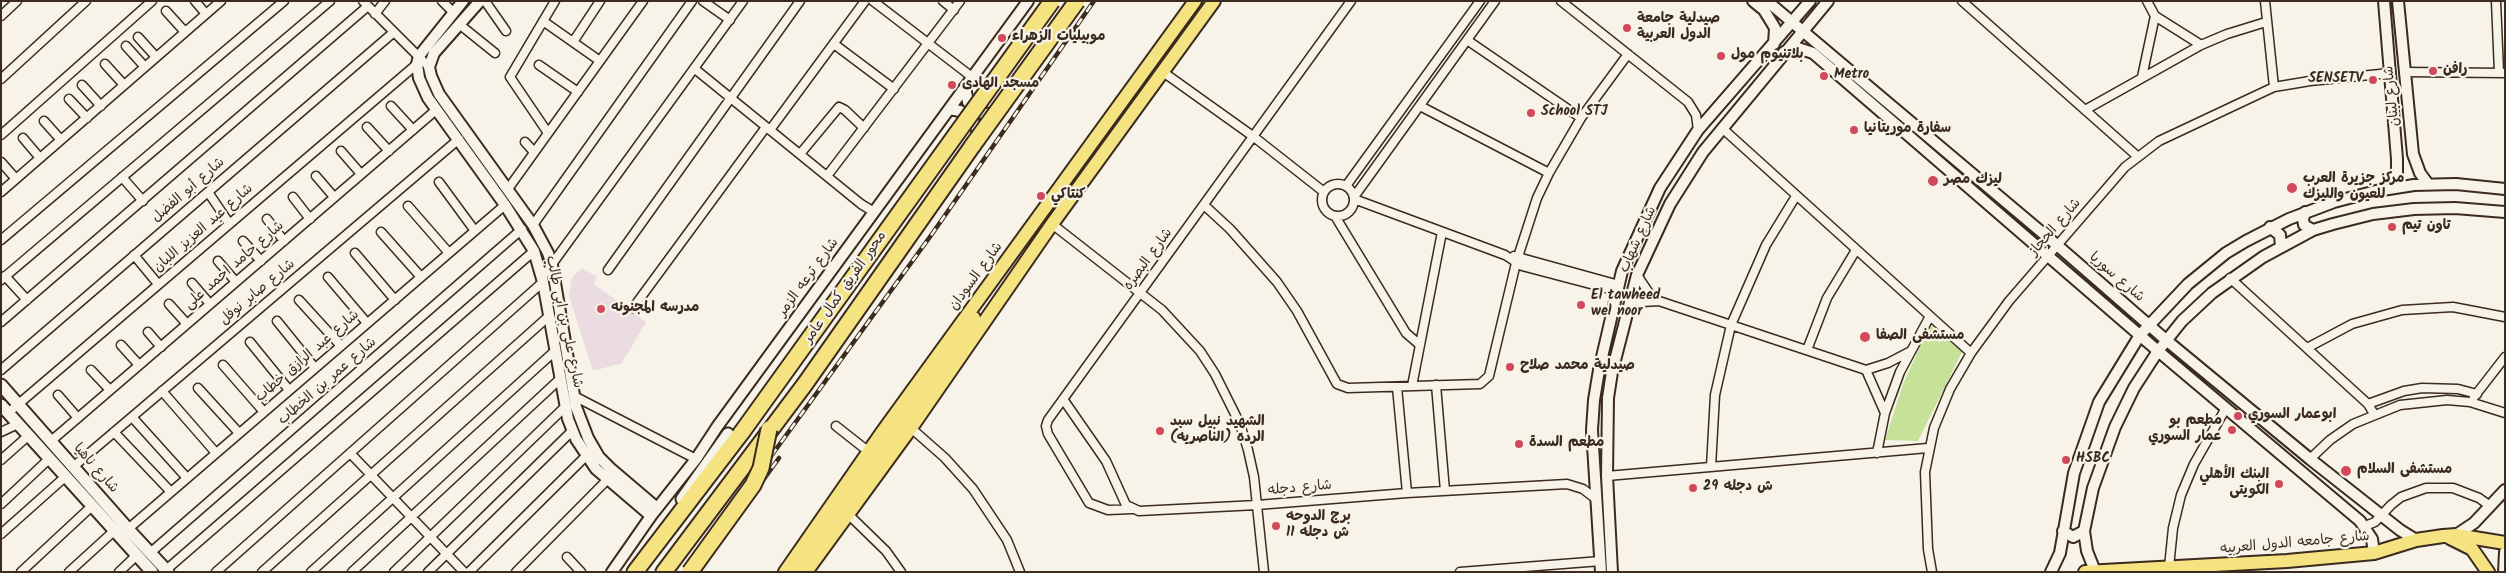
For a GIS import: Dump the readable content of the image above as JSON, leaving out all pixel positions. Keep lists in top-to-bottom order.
{
  "streets": {
    "highway": ["محور الفريق كمال عامر"],
    "main road": ["شارع السودان", "شارع ناهيا", "شارع جامعه الدول العربيه"],
    "street": [
      "شارع لبنان",
      "شارع أبو الفضل",
      "شارع الحجاز",
      "شارع عبد العزيز اللبان",
      "شارع شهاب",
      "شارع البصره",
      "شارع حامد احمد على",
      "شارع ترعه الزمر",
      "شارع سوريا",
      "شارع صابر نوفل",
      "شارع على بن ابى طالب",
      "شارع عبد الرازق خطاب",
      "شارع عمر بن الخطاب",
      "شارع دجله"
    ]
  },
  "crossings": [
    ["شارع لبنان", "شارع الحجاز"],
    ["شارع الحجاز", "شارع سوريا"],
    ["شارع عبد العزيز اللبان", "شارع على بن ابى طالب"],
    ["شارع عبد العزيز اللبان", "شارع ناهيا"],
    ["شارع شهاب", "شارع سوريا"],
    ["شارع شهاب", "شارع دجله"],
    ["شارع البصره", "شارع دجله"],
    ["شارع حامد احمد على", "شارع على بن ابى طالب"],
    ["شارع حامد احمد على", "شارع ناهيا"],
    ["شارع ترعه الزمر", "شارع على بن ابى طالب"],
    ["شارع سوريا", "شارع جامعه الدول العربيه"],
    ["شارع صابر نوفل", "شارع على بن ابى طالب"],
    ["شارع صابر نوفل", "شارع ناهيا"],
    ["شارع على بن ابى طالب", "شارع عبد الرازق خطاب"],
    ["شارع على بن ابى طالب", "شارع عمر بن الخطاب"],
    ["شارع عبد الرازق خطاب", "شارع ناهيا"],
    ["شارع عمر بن الخطاب", "شارع ناهيا"]
  ],
  "places": [
    "صيدلية جامعة الدول العربية",
    "موبيليات الزهراء",
    "بلاتنيوم مول",
    "رافن",
    "Metro",
    "SENSETV",
    "مسجد الهادى",
    "School STJ",
    "سفارة موريتانيا",
    "ليزك مصر",
    "مركز جزيرة العرب للعيون والليزك",
    "كنتاكي",
    "تاون تيم",
    "El tawheed wel noor",
    "مدرسه المجنونه",
    "مستشفى الصفا",
    "صيدلية محمد صلاح",
    "ابوعمار السوري",
    "مطعم بو عمار السوري",
    "الشهيد نبيل سيد الرده (الناصريه)",
    "مطعم السدة",
    "HSBC",
    "مستشفى السلام",
    "البنك الأهلي الكويتى",
    "29 ش دجله",
    "برج الدوحه 11 ش دجله"
  ]
}
